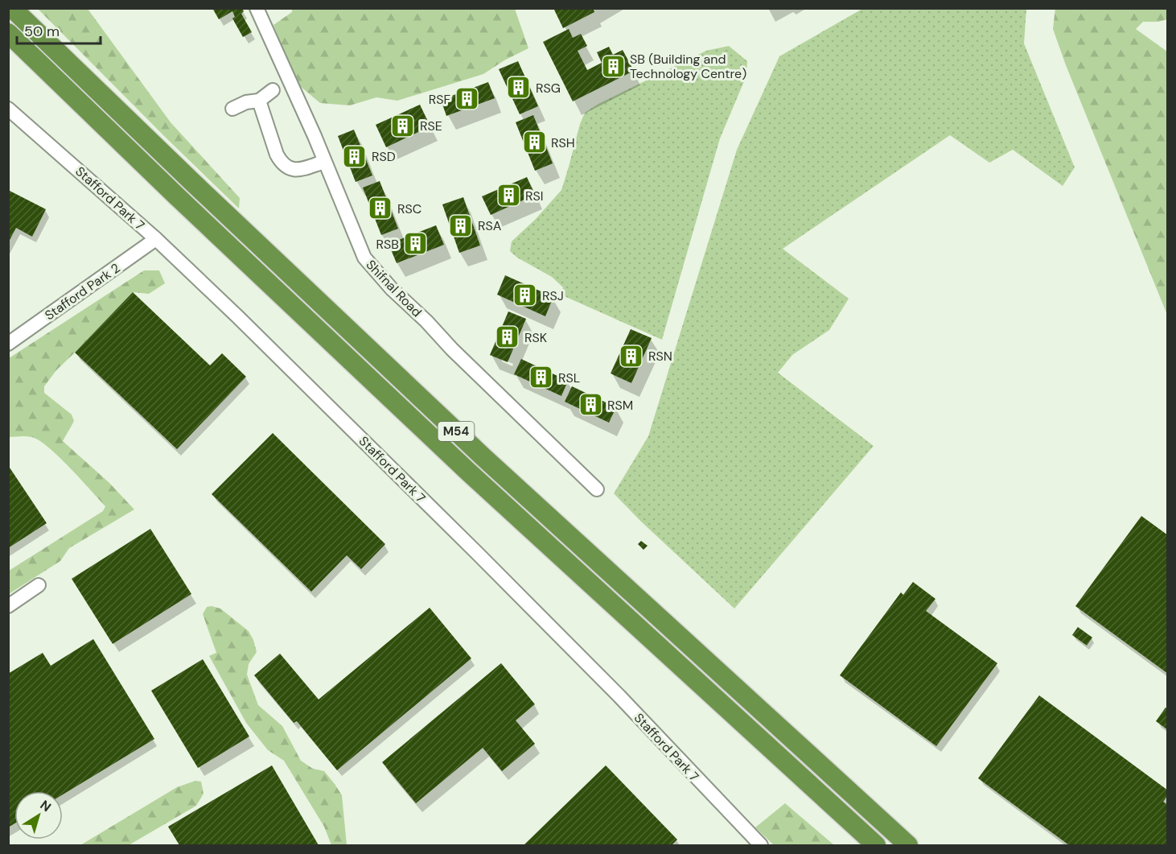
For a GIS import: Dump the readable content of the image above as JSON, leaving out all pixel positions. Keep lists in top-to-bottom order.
{
  "streets": {
    "highway": ["M54"],
    "street": ["Stafford Park 7", "Shifnal Road", "Stafford Park 2"]
  },
  "crossings": [
    ["Stafford Park 7", "Stafford Park 2"]
  ],
  "places": {
    "building": [
      "SB (Building and Technology Centre)",
      "RSG",
      "RSF",
      "RSE",
      "RSH",
      "RSD",
      "RSI",
      "RSC",
      "RSA",
      "RSB",
      "RSJ",
      "RSK",
      "RSN",
      "RSL",
      "RSM"
    ]
  },
  "scale_bar": "50 m",
  "north": "top right"
}
